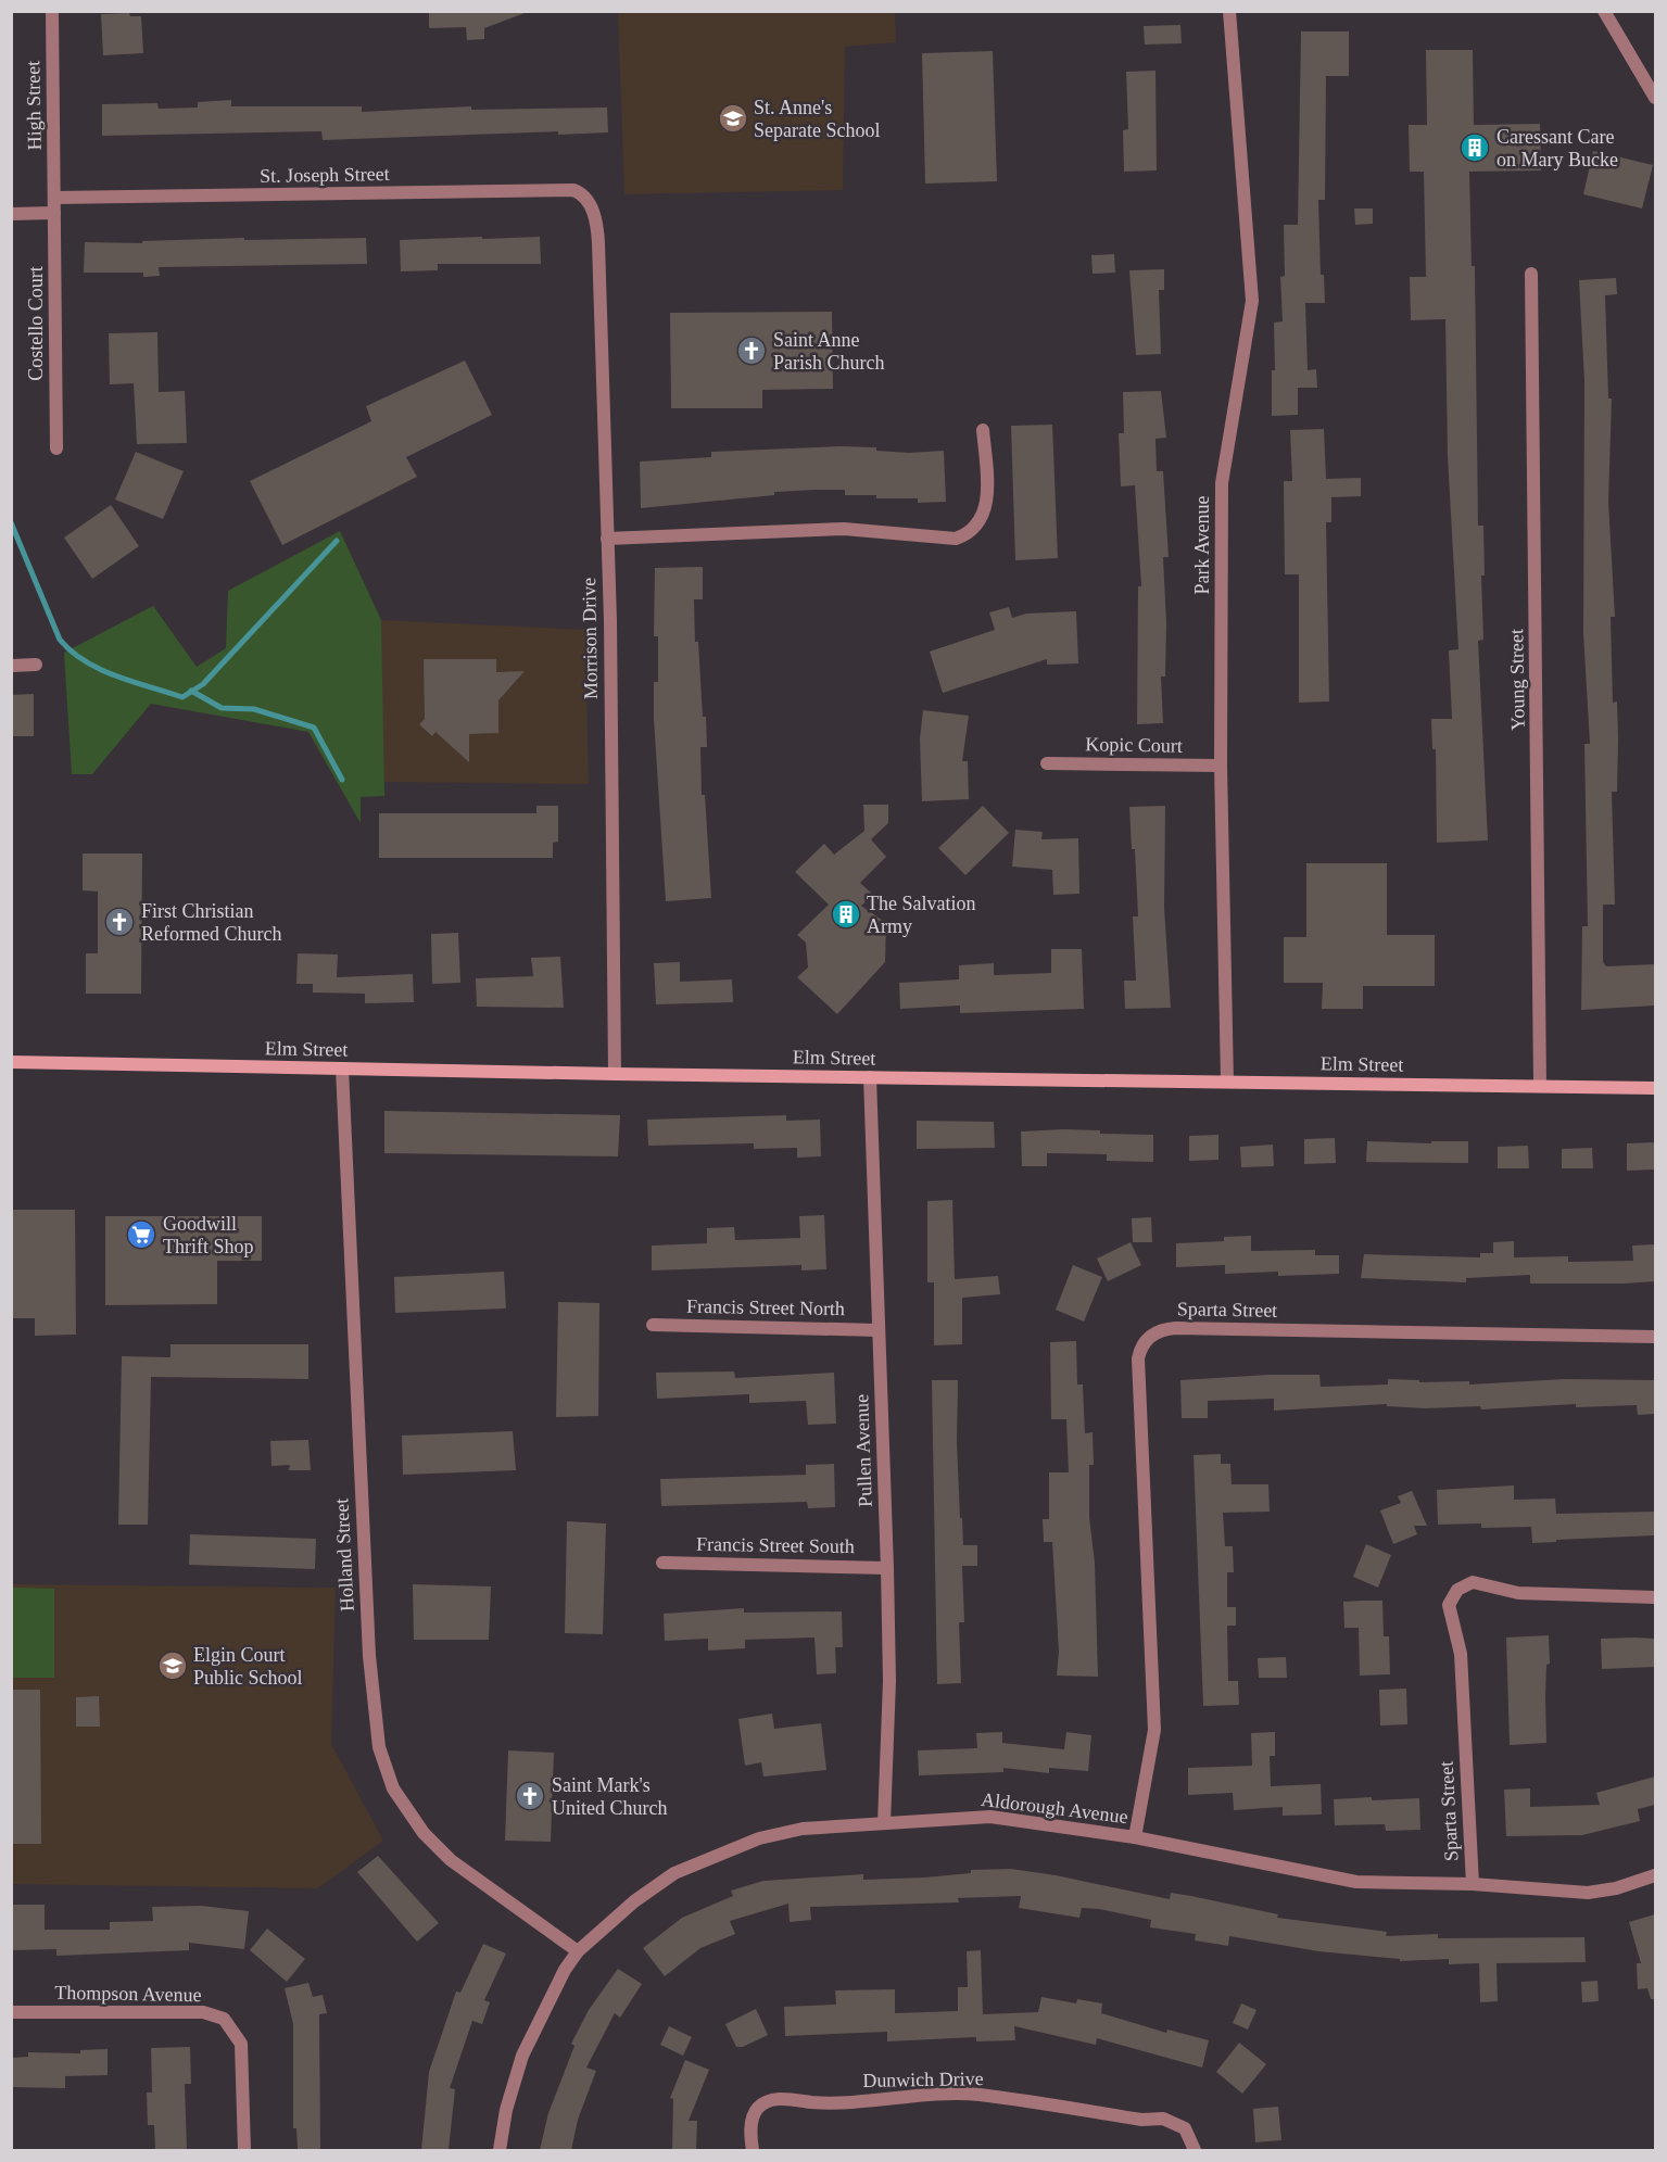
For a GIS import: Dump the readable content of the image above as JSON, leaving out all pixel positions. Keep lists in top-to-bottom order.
{
  "streets": {
    "main road": ["Elm Street"],
    "street": [
      "High Street",
      "St. Joseph Street",
      "Costello Court",
      "Park Avenue",
      "Morrison Drive",
      "Young Street",
      "Kopic Court",
      "Francis Street North",
      "Sparta Street",
      "Pullen Avenue",
      "Francis Street South",
      "Holland Street",
      "Aldorough Avenue",
      "Thompson Avenue",
      "Dunwich Drive"
    ]
  },
  "crossings": [
    ["High Street", "St. Joseph Street"],
    ["High Street", "Costello Court"],
    ["St. Joseph Street", "Costello Court"],
    ["St. Joseph Street", "Morrison Drive"],
    ["Park Avenue", "Kopic Court"],
    ["Park Avenue", "Elm Street"],
    ["Morrison Drive", "Elm Street"],
    ["Young Street", "Elm Street"],
    ["Elm Street", "Pullen Avenue"],
    ["Elm Street", "Holland Street"],
    ["Francis Street North", "Pullen Avenue"],
    ["Sparta Street", "Aldorough Avenue"],
    ["Pullen Avenue", "Francis Street South"],
    ["Pullen Avenue", "Aldorough Avenue"],
    ["Holland Street", "Aldorough Avenue"]
  ],
  "places": {
    "school or university": ["St. Anne's Separate School", "Elgin Court Public School"],
    "building": ["Caressant Care on Mary Bucke", "The Salvation Army"],
    "church": ["Saint Anne Parish Church", "First Christian Reformed Church", "Saint Mark's United Church"],
    "supermarket": ["Goodwill Thrift Shop"]
  }
}
